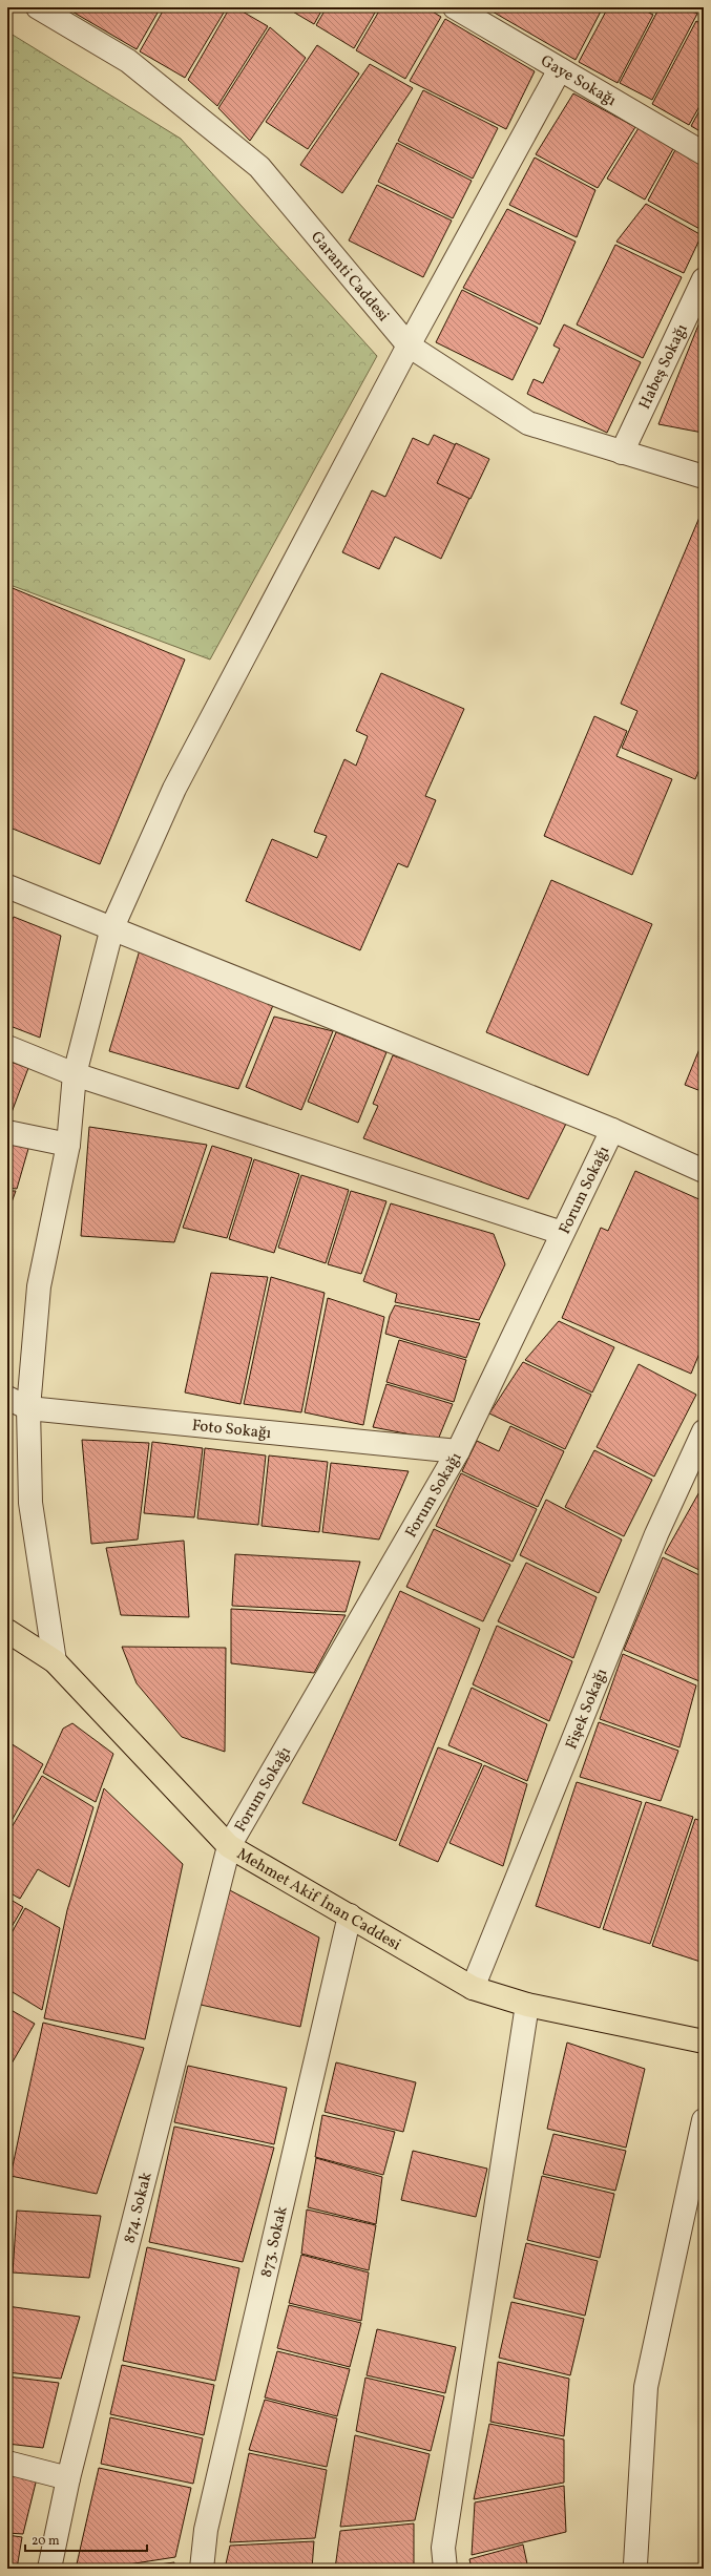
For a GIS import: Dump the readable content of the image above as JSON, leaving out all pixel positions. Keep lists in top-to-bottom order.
{
  "streets": {
    "main road": ["Mehmet Akif İnan Caddesi"],
    "street": [
      "Gaye Sokağı",
      "Garanti Caddesi",
      "Habeş Sokağı",
      "Forum Sokağı",
      "Foto Sokağı",
      "Fişek Sokağı",
      "874. Sokak",
      "873. Sokak"
    ]
  },
  "crossings": [
    ["Garanti Caddesi", "Habeş Sokağı"],
    ["Forum Sokağı", "Foto Sokağı"],
    ["Forum Sokağı", "Mehmet Akif İnan Caddesi"],
    ["Forum Sokağı", "874. Sokak"],
    ["Fişek Sokağı", "Mehmet Akif İnan Caddesi"],
    ["Mehmet Akif İnan Caddesi", "874. Sokak"],
    ["Mehmet Akif İnan Caddesi", "873. Sokak"]
  ],
  "scale_bar": "20 m"
}
